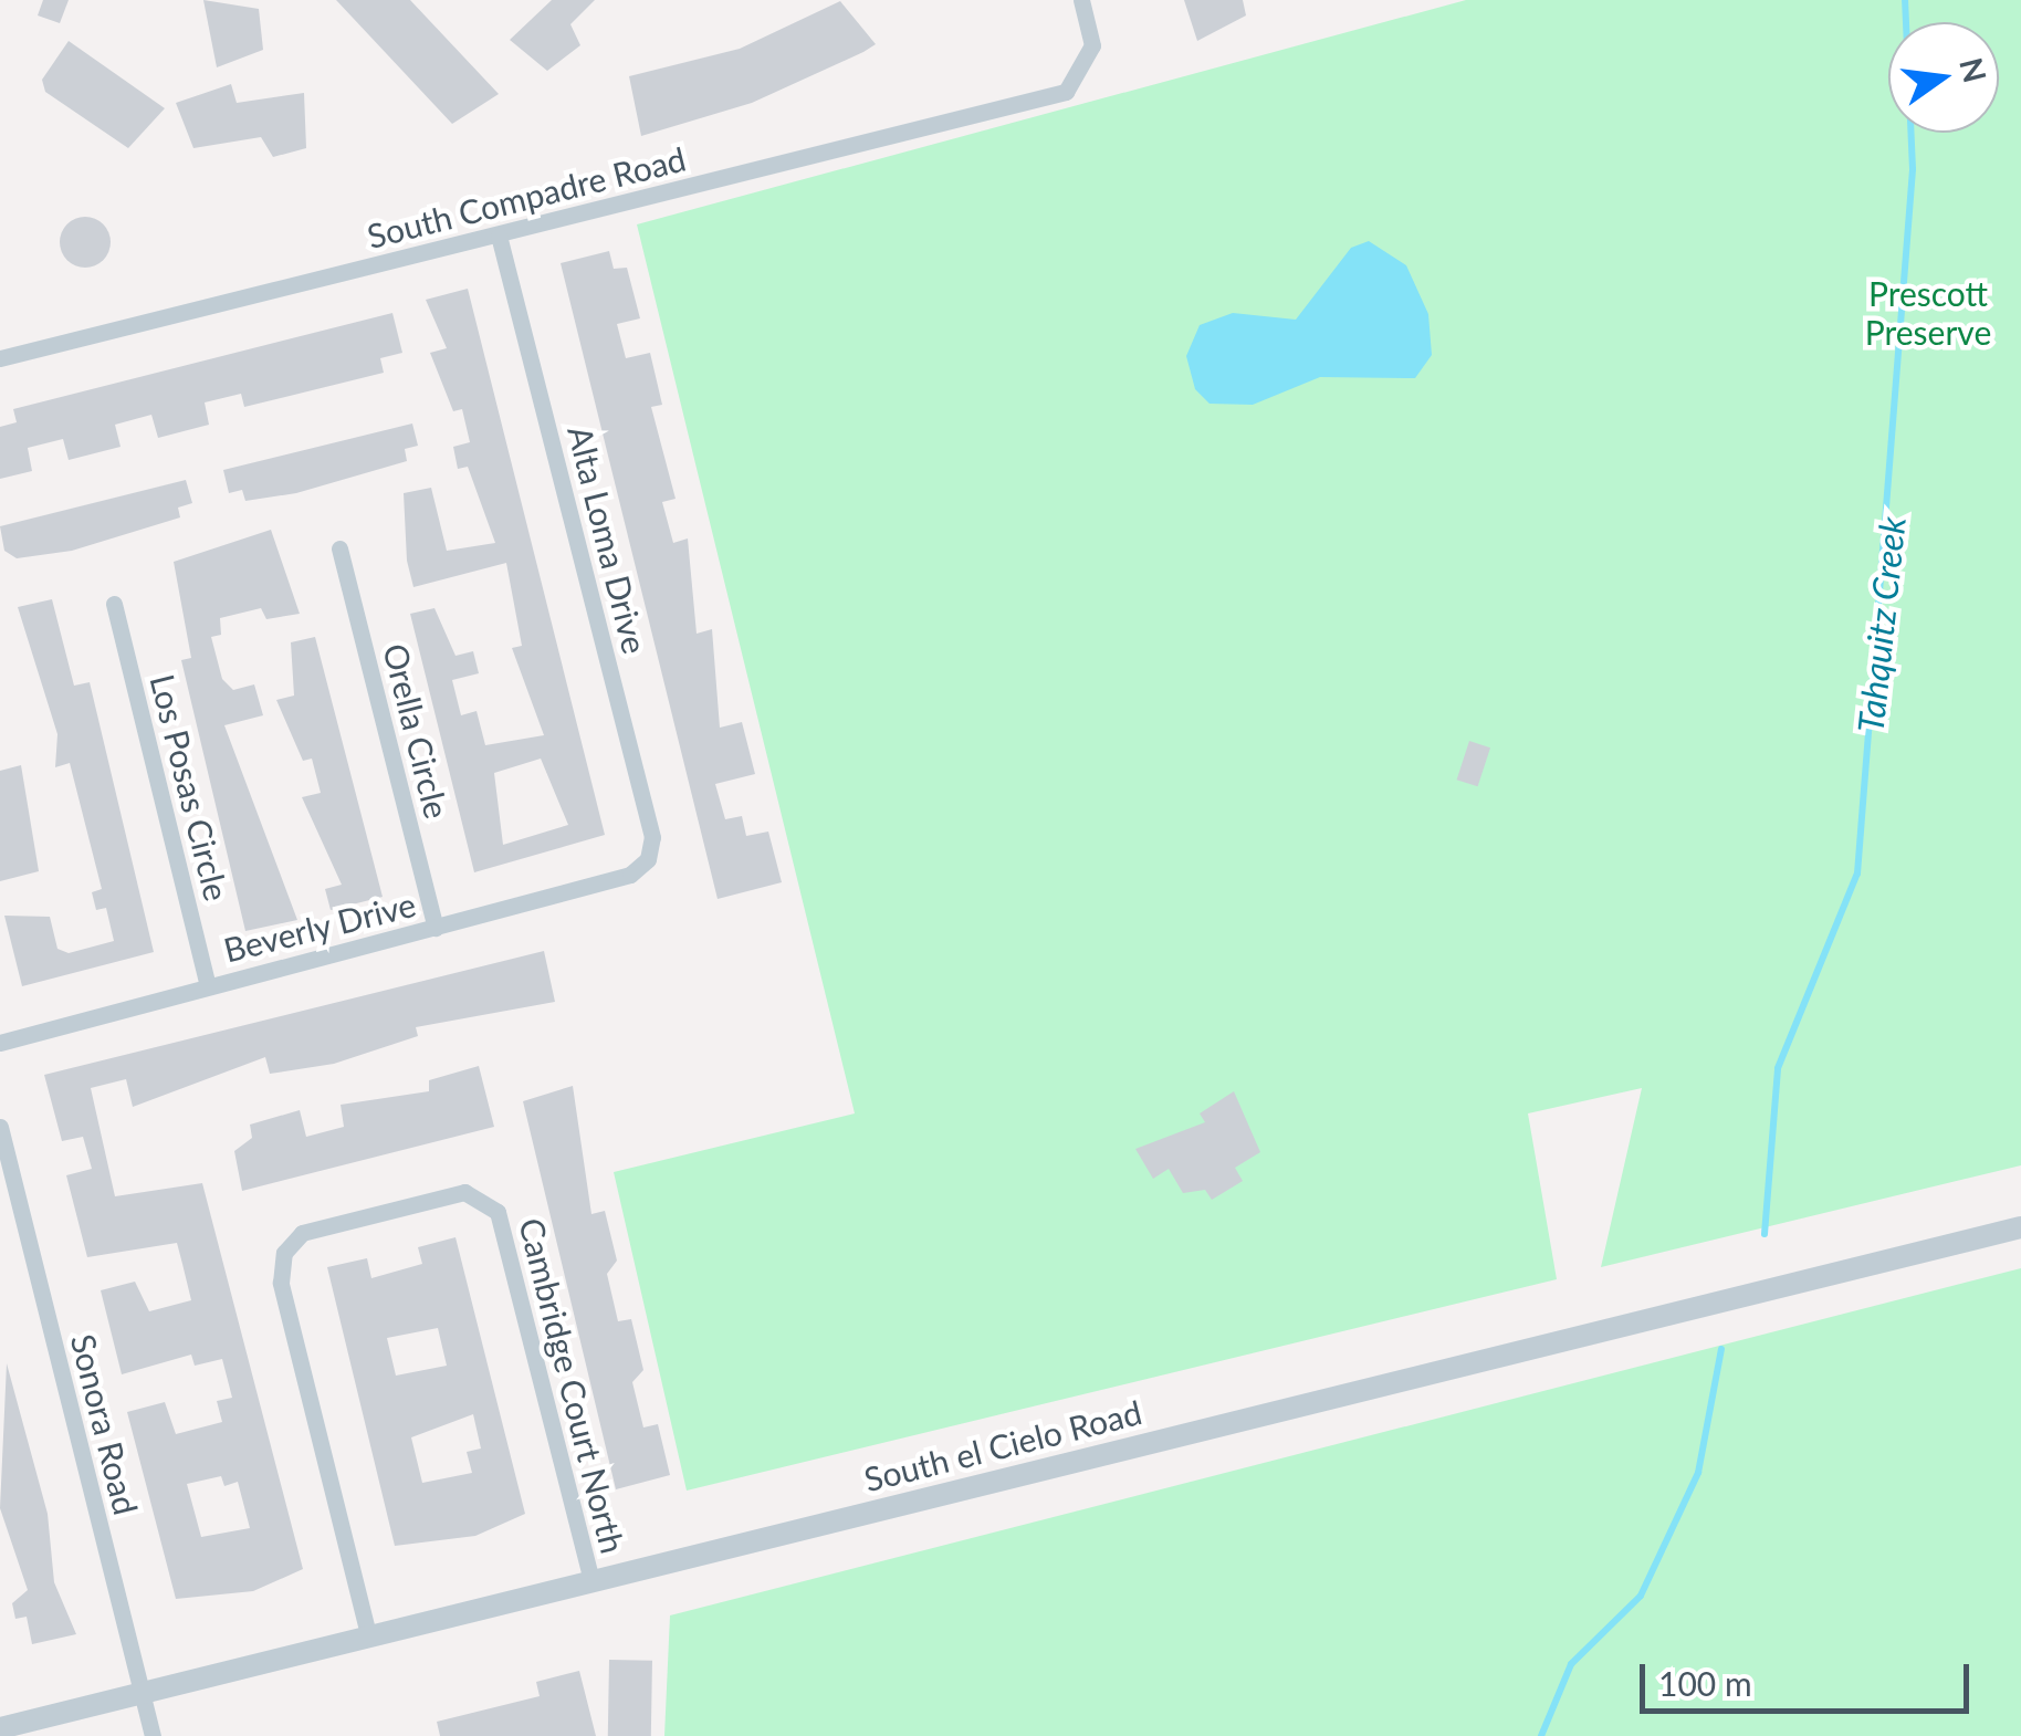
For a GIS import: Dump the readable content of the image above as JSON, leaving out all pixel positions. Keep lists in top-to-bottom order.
{
  "streets": {
    "street": [
      "South Compadre Road",
      "Alta Loma Drive",
      "Orella Circle",
      "Los Posas Circle",
      "Beverly Drive",
      "Cambridge Court North",
      "Sonora Road",
      "South el Cielo Road"
    ]
  },
  "crossings": [
    ["South Compadre Road", "Alta Loma Drive"],
    ["Alta Loma Drive", "Beverly Drive"],
    ["Orella Circle", "Beverly Drive"],
    ["Los Posas Circle", "Beverly Drive"],
    ["Cambridge Court North", "South el Cielo Road"],
    ["Sonora Road", "South el Cielo Road"]
  ],
  "water": ["Tahquitz Creek"],
  "parks": ["Prescott Preserve"],
  "scale_bar": "100 m",
  "north": "right"
}
